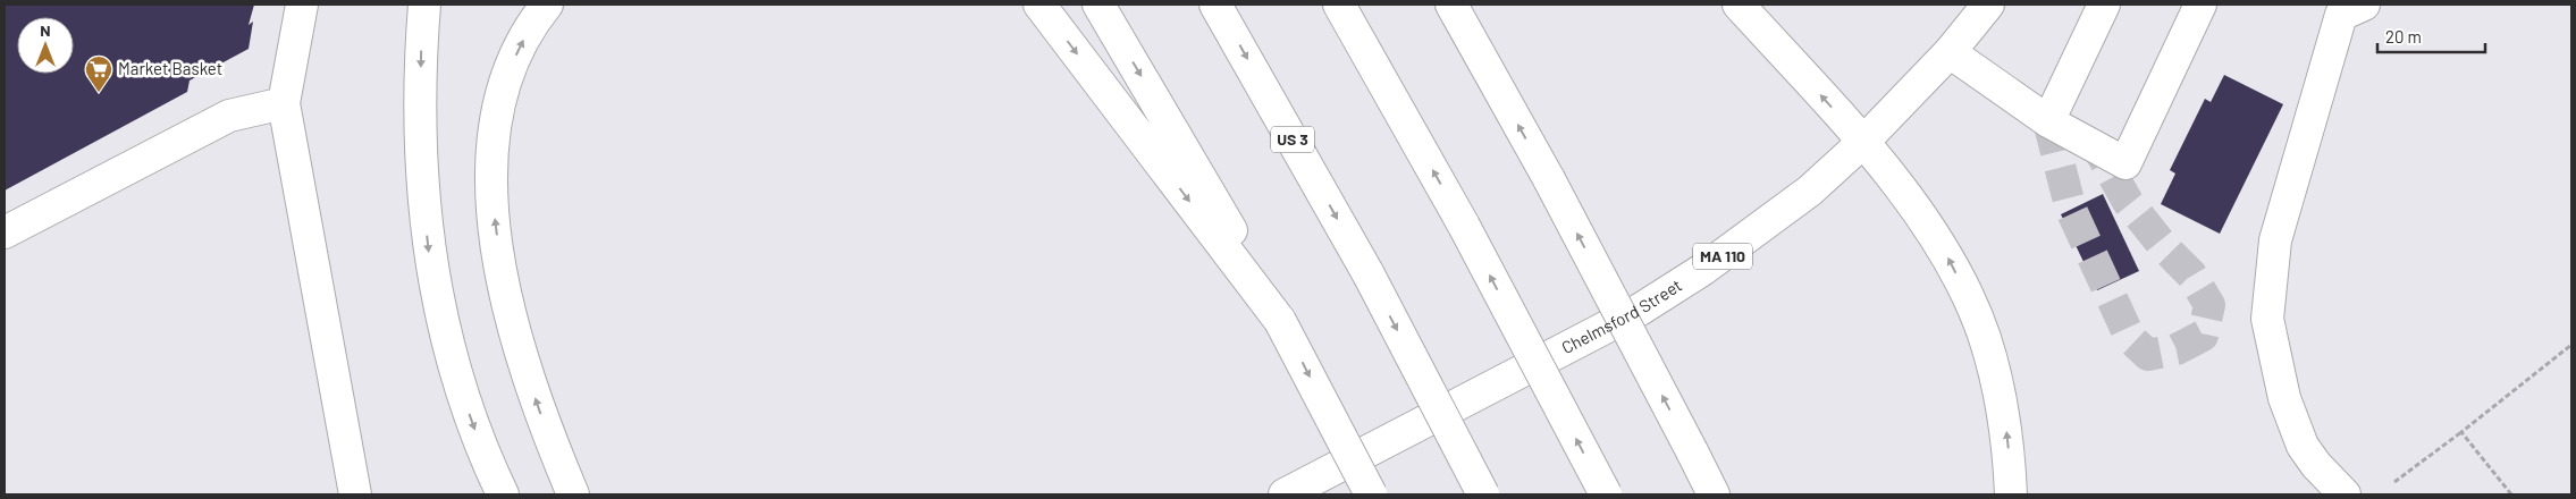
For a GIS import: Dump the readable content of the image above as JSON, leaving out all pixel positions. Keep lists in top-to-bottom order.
{
  "streets": {
    "main road": ["US 3", "MA 110", "Chelmsford Street"]
  },
  "places": {
    "supermarket": ["Market Basket"]
  },
  "scale_bar": "20 m",
  "north": "top"
}
